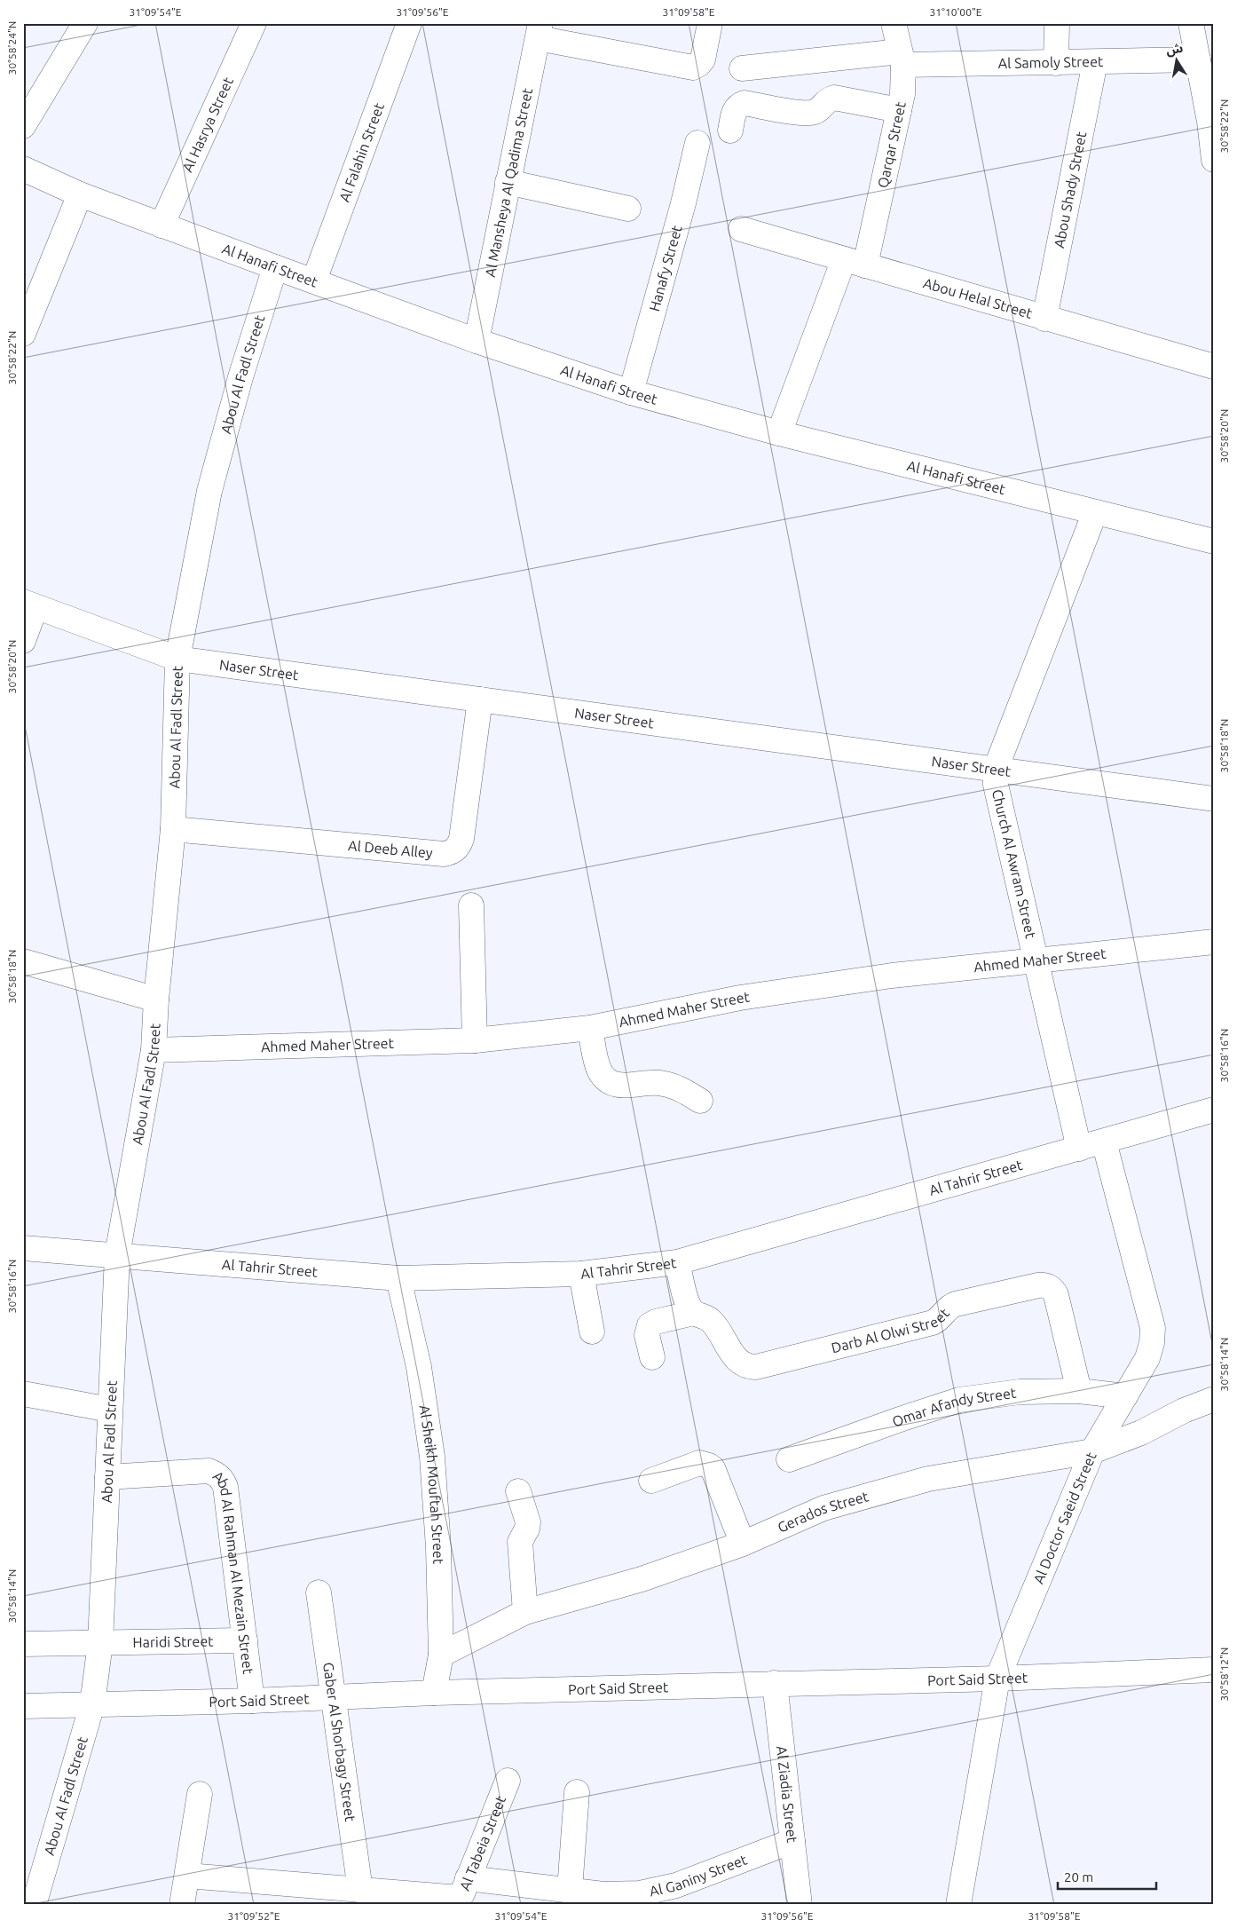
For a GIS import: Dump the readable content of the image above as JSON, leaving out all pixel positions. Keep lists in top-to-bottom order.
{
  "streets": {
    "street": [
      "Al Samoly Street",
      "Al Hasrya Street",
      "Qarqar Street",
      "Al Falahin Street",
      "Al Mansheya Al Qadima Street",
      "Abou Shady Street",
      "Al Hanafi Street",
      "Hanafy Street",
      "Abou Helal Street",
      "Abou Al Fadl Street",
      "Naser Street",
      "Al Deeb Alley",
      "Church Al Awram Street",
      "Ahmed Maher Street",
      "Al Tahrir Street",
      "Darb Al Olwi Street",
      "Omar Afandy Street",
      "Al Sheikh Mouftah Street",
      "Gerados Street",
      "Al Doctor Saeid Street",
      "Abd Al Rahman Al Mezain Street",
      "Haridi Street",
      "Port Said Street",
      "Gaber Al Shorbagy Street",
      "Al Ziadia Street",
      "Al Tabeia Street",
      "Al Ganiny Street"
    ]
  },
  "crossings": [
    ["Al Samoly Street", "Qarqar Street"],
    ["Al Samoly Street", "Abou Shady Street"],
    ["Al Hasrya Street", "Al Hanafi Street"],
    ["Qarqar Street", "Al Hanafi Street"],
    ["Qarqar Street", "Abou Helal Street"],
    ["Al Falahin Street", "Al Hanafi Street"],
    ["Al Mansheya Al Qadima Street", "Al Hanafi Street"],
    ["Abou Shady Street", "Abou Helal Street"],
    ["Al Hanafi Street", "Hanafy Street"],
    ["Al Hanafi Street", "Abou Al Fadl Street"],
    ["Al Hanafi Street", "Church Al Awram Street"],
    ["Abou Al Fadl Street", "Naser Street"],
    ["Abou Al Fadl Street", "Al Deeb Alley"],
    ["Abou Al Fadl Street", "Ahmed Maher Street"],
    ["Abou Al Fadl Street", "Al Tahrir Street"],
    ["Abou Al Fadl Street", "Abd Al Rahman Al Mezain Street"],
    ["Abou Al Fadl Street", "Haridi Street"],
    ["Abou Al Fadl Street", "Port Said Street"],
    ["Naser Street", "Al Deeb Alley"],
    ["Naser Street", "Church Al Awram Street"],
    ["Church Al Awram Street", "Ahmed Maher Street"],
    ["Church Al Awram Street", "Al Tahrir Street"],
    ["Al Tahrir Street", "Al Sheikh Mouftah Street"],
    ["Al Tahrir Street", "Al Doctor Saeid Street"],
    ["Darb Al Olwi Street", "Omar Afandy Street"],
    ["Omar Afandy Street", "Al Doctor Saeid Street"],
    ["Al Sheikh Mouftah Street", "Gerados Street"],
    ["Al Sheikh Mouftah Street", "Port Said Street"],
    ["Gerados Street", "Al Doctor Saeid Street"],
    ["Al Doctor Saeid Street", "Port Said Street"],
    ["Abd Al Rahman Al Mezain Street", "Haridi Street"],
    ["Abd Al Rahman Al Mezain Street", "Port Said Street"],
    ["Port Said Street", "Gaber Al Shorbagy Street"],
    ["Port Said Street", "Al Ziadia Street"],
    ["Gaber Al Shorbagy Street", "Al Ganiny Street"],
    ["Al Ziadia Street", "Al Ganiny Street"],
    ["Al Tabeia Street", "Al Ganiny Street"]
  ],
  "scale_bar": "20 m",
  "north": "top",
  "coordinates": [
    "31°09'54\"E",
    "31°09'56\"E",
    "31°09'58\"E",
    "31°10'00\"E",
    "30°58'24\"N",
    "30°58'22\"N",
    "30°58'20\"N",
    "30°58'18\"N",
    "30°58'16\"N",
    "30°58'14\"N",
    "30°58'12\"N",
    "31°09'52\"E"
  ]
}
